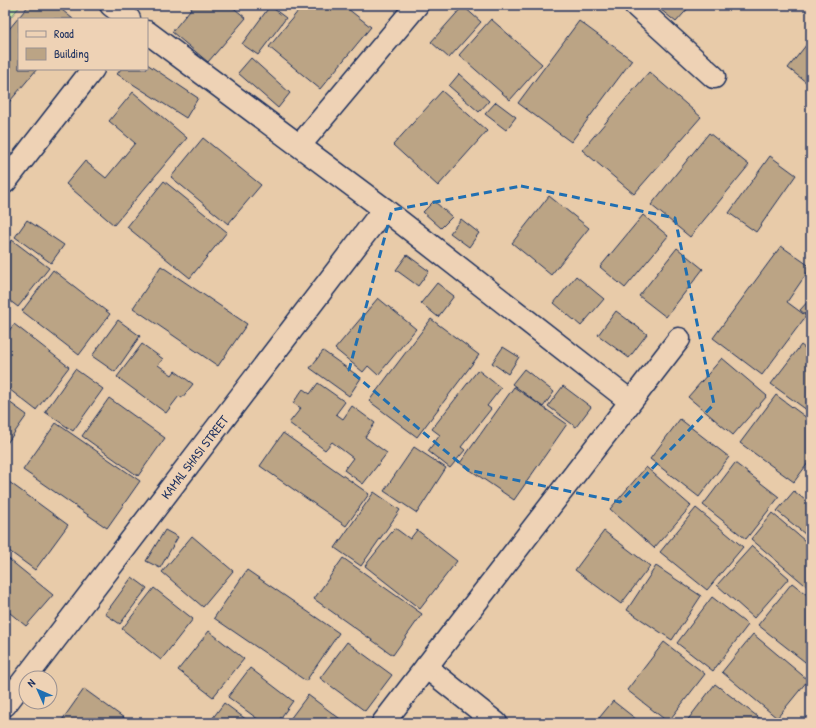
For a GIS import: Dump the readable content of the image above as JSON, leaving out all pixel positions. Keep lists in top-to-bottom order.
{
  "streets": {
    "street": ["KAMAL SHASI STREET"]
  },
  "legend": ["Road", "Building"],
  "north": "top left"
}
